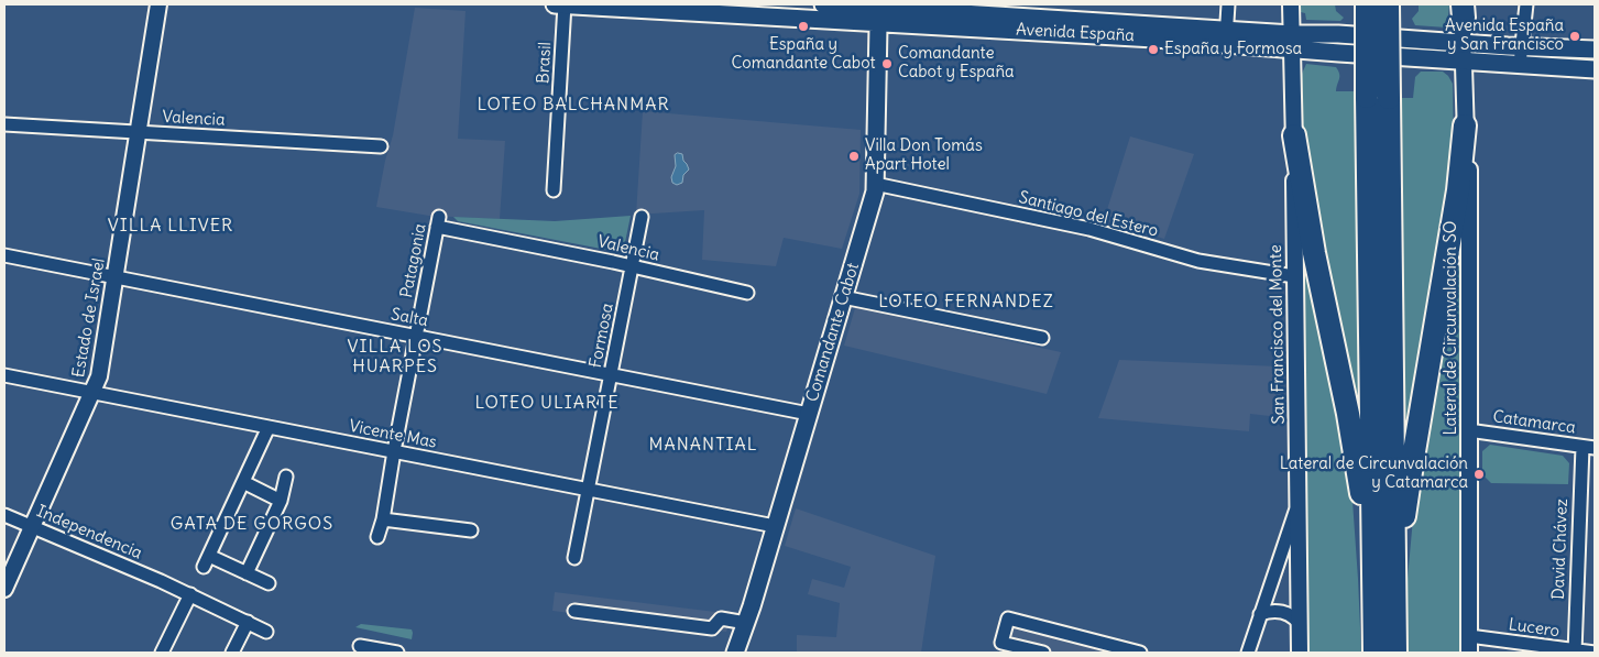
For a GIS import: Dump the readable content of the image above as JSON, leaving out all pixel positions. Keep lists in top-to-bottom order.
{
  "streets": {
    "main road": ["Avenida España", "Comandante Cabot"],
    "street": [
      "Brasil",
      "Valencia",
      "Santiago del Estero",
      "Patagonia",
      "Estado de Israel",
      "Salta",
      "Lateral de Circunvalación SO",
      "San Francisco del Monte",
      "Formosa",
      "Catamarca",
      "Vicente Mas",
      "Independencia",
      "David Chávez",
      "Lucero"
    ]
  },
  "crossings": [
    ["Avenida España", "Brasil"],
    ["Avenida España", "Lateral de Circunvalación SO"],
    ["Avenida España", "Comandante Cabot"],
    ["Avenida España", "San Francisco del Monte"],
    ["Valencia", "Patagonia"],
    ["Valencia", "Estado de Israel"],
    ["Valencia", "Formosa"],
    ["Santiago del Estero", "Comandante Cabot"],
    ["Santiago del Estero", "San Francisco del Monte"],
    ["Patagonia", "Salta"],
    ["Patagonia", "Vicente Mas"],
    ["Estado de Israel", "Salta"],
    ["Estado de Israel", "Vicente Mas"],
    ["Estado de Israel", "Independencia"],
    ["Salta", "Comandante Cabot"],
    ["Salta", "Formosa"],
    ["Lateral de Circunvalación SO", "Catamarca"],
    ["Lateral de Circunvalación SO", "Lucero"],
    ["Comandante Cabot", "Vicente Mas"],
    ["Formosa", "Vicente Mas"],
    ["Catamarca", "David Chávez"],
    ["David Chávez", "Lucero"]
  ],
  "districts": [
    "LOTEO BALCHANMAR",
    "VILLA LLIVER",
    "LOTEO FERNANDEZ",
    "VILLA LOS HUARPES",
    "LOTEO ULIARTE",
    "MANANTIAL",
    "GATA DE GORGOS"
  ],
  "places": [
    "España y Comandante Cabot",
    "Avenida España y San Francisco",
    "España y Formosa",
    "Comandante Cabot y España",
    "Villa Don Tomás Apart Hotel",
    "Lateral de Circunvalación y Catamarca"
  ]
}
